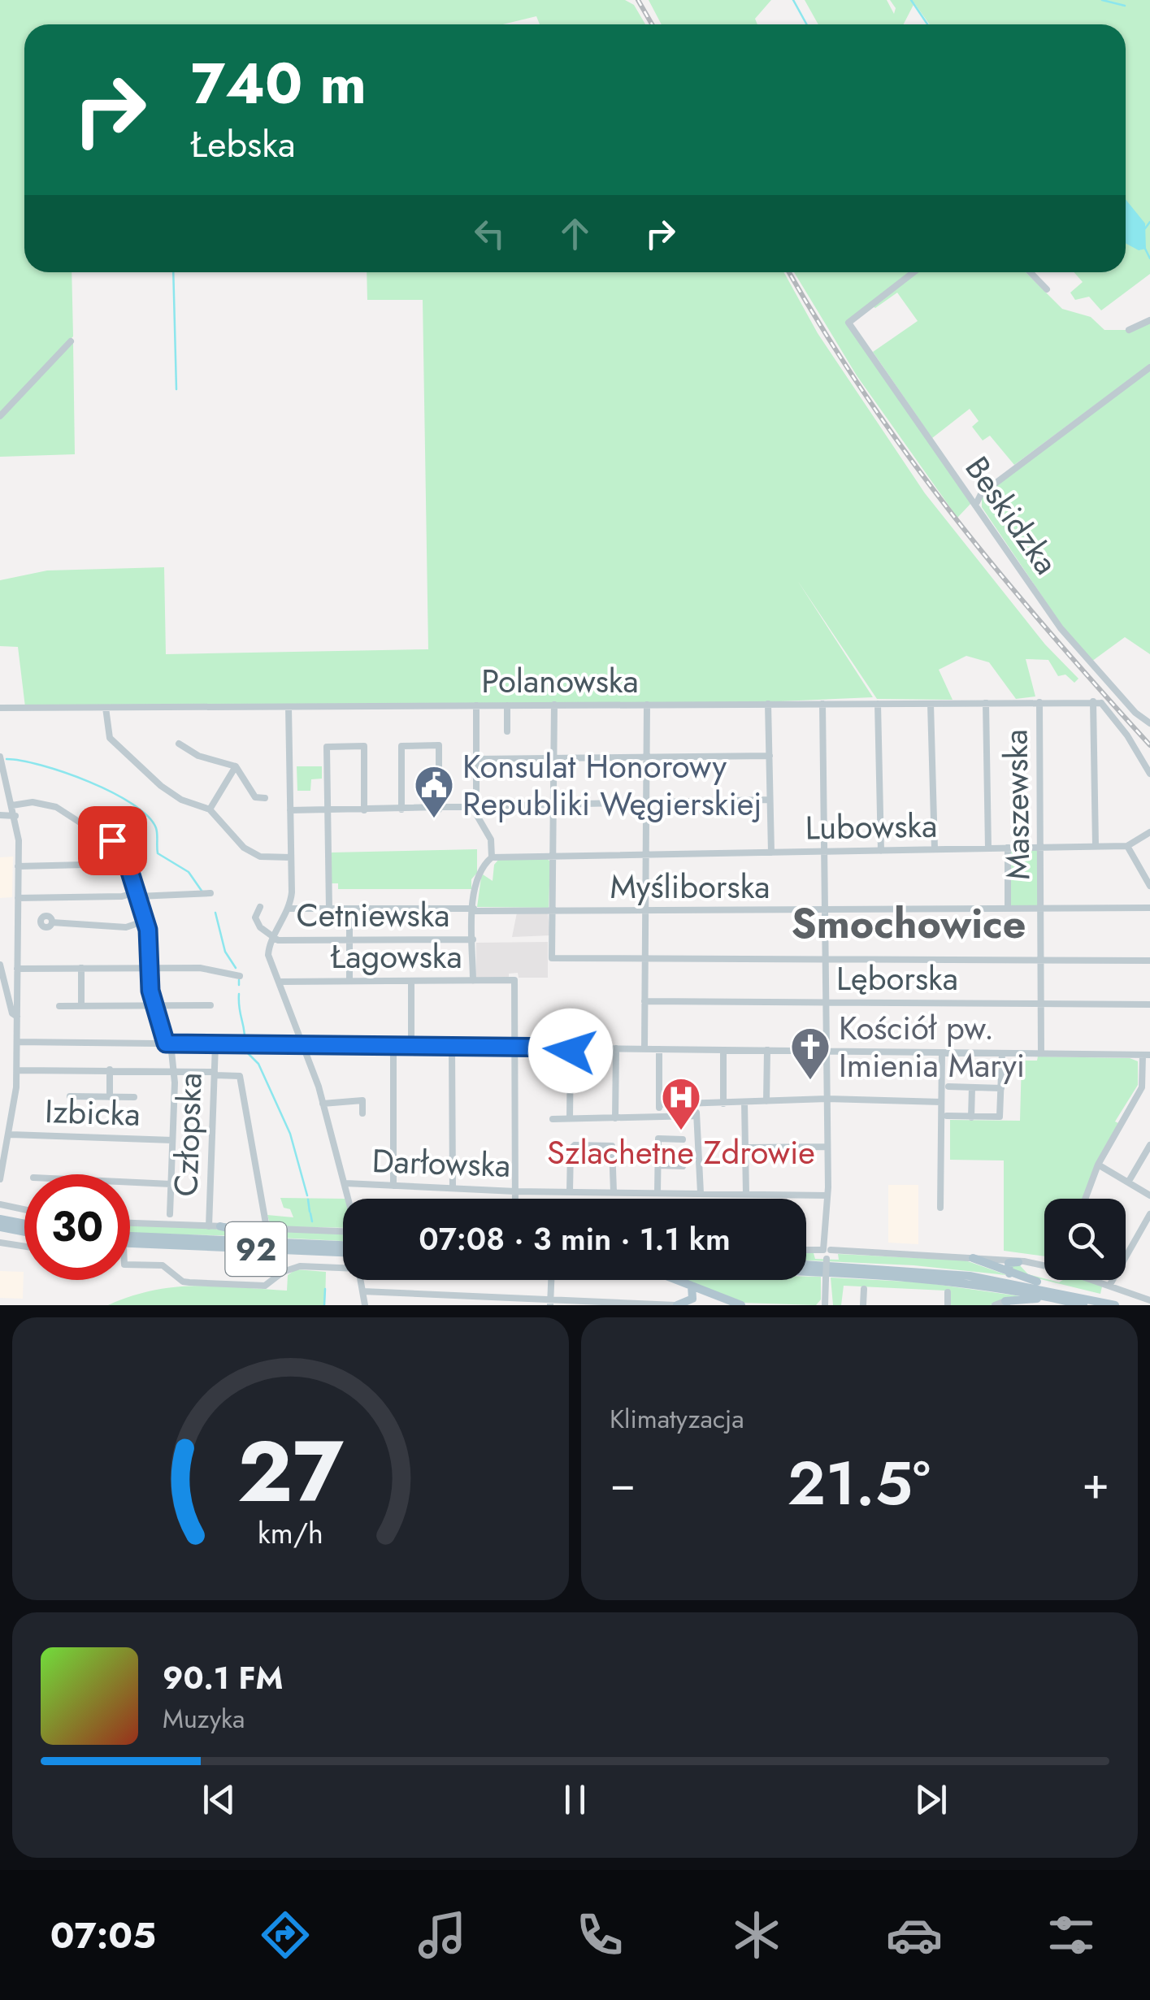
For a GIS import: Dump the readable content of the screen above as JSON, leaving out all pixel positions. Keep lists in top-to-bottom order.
{
  "streets": {
    "main road": ["92"],
    "street": [
      "Beskidzka",
      "Polanowska",
      "Maszewska",
      "Lubowska",
      "Myśliborska",
      "Cetniewska",
      "Łagowska",
      "Lęborska",
      "Izbicka",
      "Człopska",
      "Darłowska"
    ]
  },
  "crossings": [
    ["Polanowska", "Maszewska"],
    ["Maszewska", "Lubowska"],
    ["Maszewska", "Myśliborska"],
    ["Maszewska", "Lęborska"]
  ],
  "districts": ["Smochowice"],
  "places": {
    "public building": ["Konsulat Honorowy Republiki Węgierskiej"],
    "church": ["Kościół pw. Imienia Maryi"],
    "hospital": ["Szlachetne Zdrowie"]
  },
  "page": {
    "turn": ["740 m", "Łebska"],
    "limit": "30",
    "trip": "07:08 · 3 min · 1.1 km",
    "tile": "Klimatyzacja",
    "heat": ["−", "21.5°", "+"],
    "song": ["90.1 FM", "Muzyka"],
    "tabs": "07:05",
    "gauge": ["27", "km/h"]
  }
}
